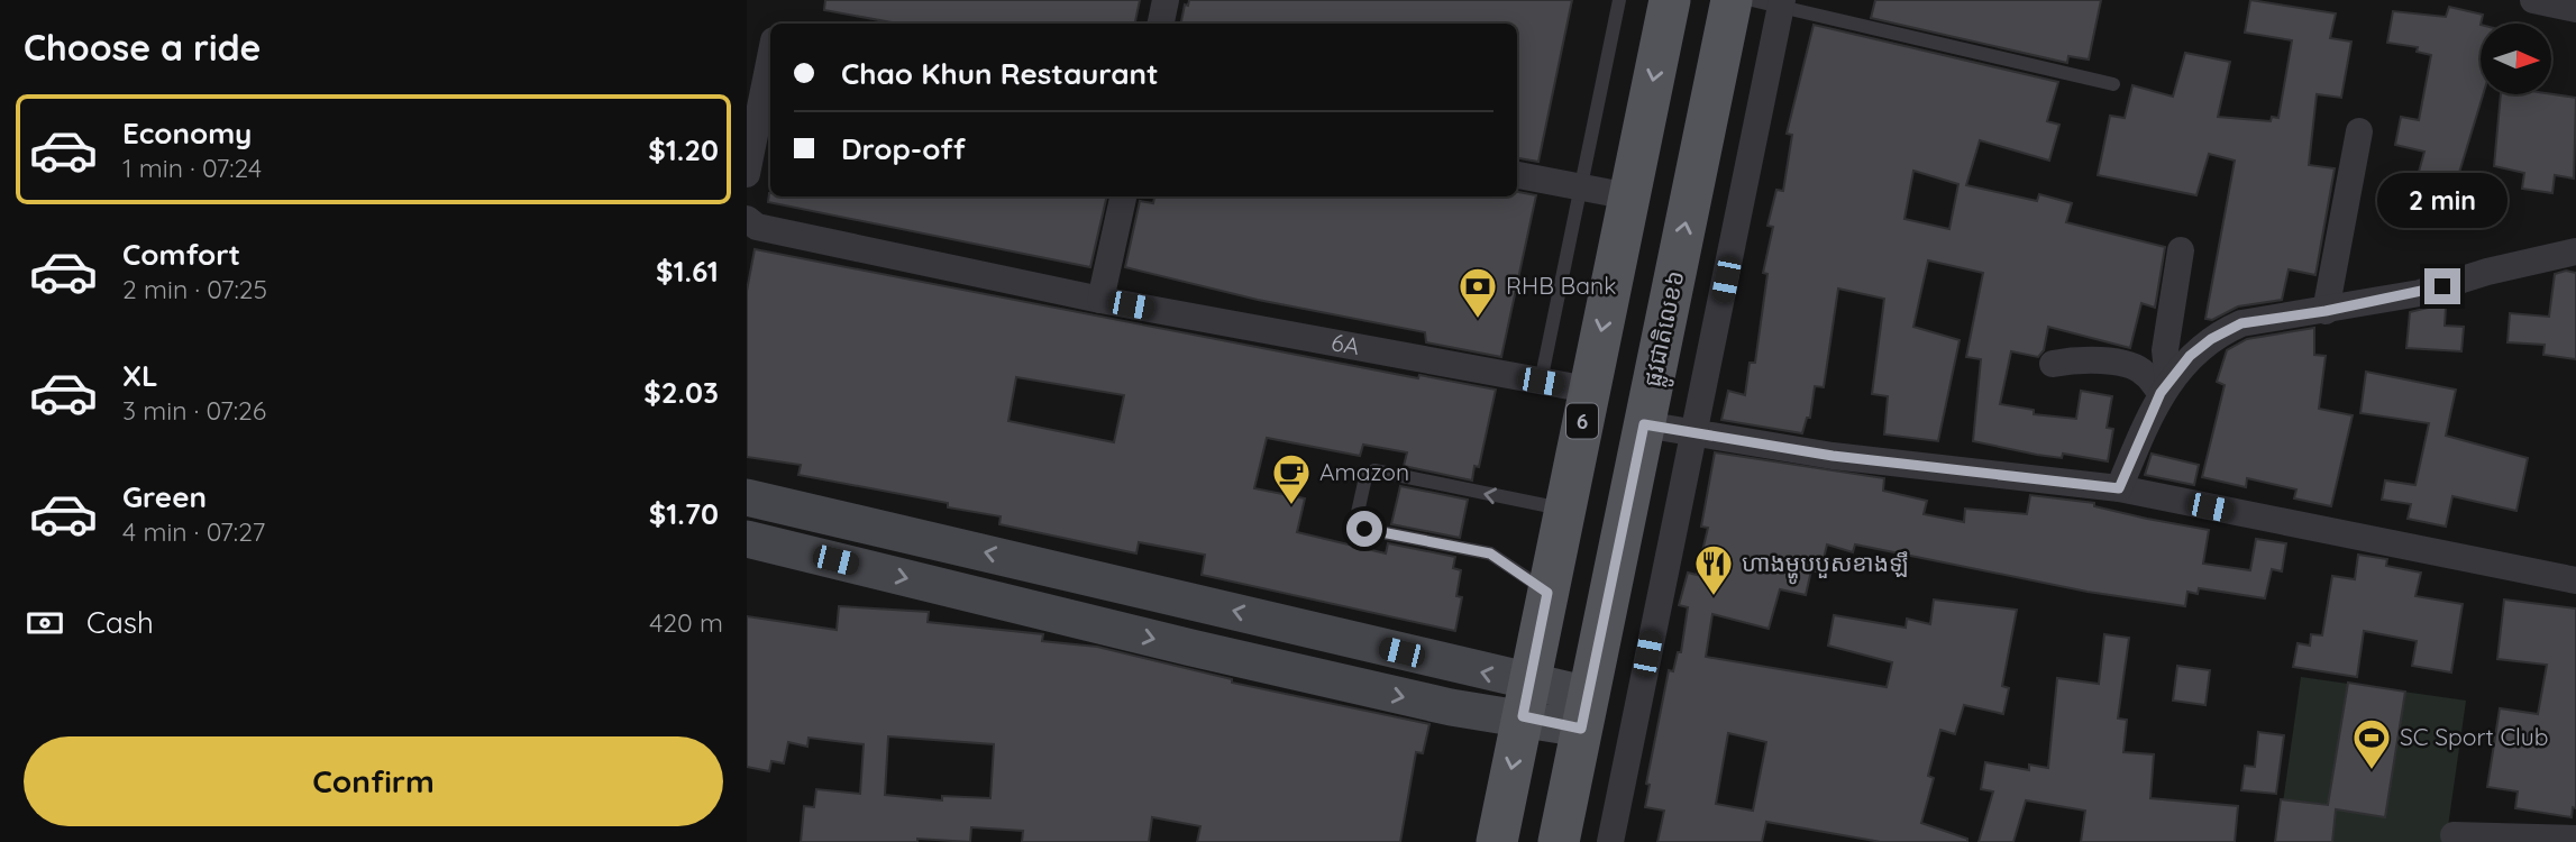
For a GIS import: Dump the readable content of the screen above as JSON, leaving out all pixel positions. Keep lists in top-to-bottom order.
{
  "streets": {
    "main road": ["ផ្លូវជាតិលេខ៦", "6"],
    "street": ["6A"]
  },
  "crossings": [
    ["6A", "6"]
  ],
  "places": {
    "bank": ["RHB Bank"],
    "cafe": ["Amazon"],
    "restaurant": ["ហាងម្ហូបបួសខាងឡឹ"],
    "sports": ["SC Sport Club"]
  },
  "north": "right",
  "page": {
    "heading": "Choose a ride",
    "banner": ["Chao Khun Restaurant", "Drop-off"],
    "list": [
      {
        "name": "Economy",
        "note": "1 min · 07:24",
        "value": "$1.20"
      },
      {
        "name": "Comfort",
        "note": "2 min · 07:25",
        "value": "$1.61"
      },
      {
        "name": "XL",
        "note": "3 min · 07:26",
        "value": "$2.03"
      },
      {
        "name": "Green",
        "note": "4 min · 07:27",
        "value": "$1.70"
      }
    ],
    "bubble": "2 min",
    "pay": ["Cash", "420 m"],
    "buttons": "Confirm"
  }
}
